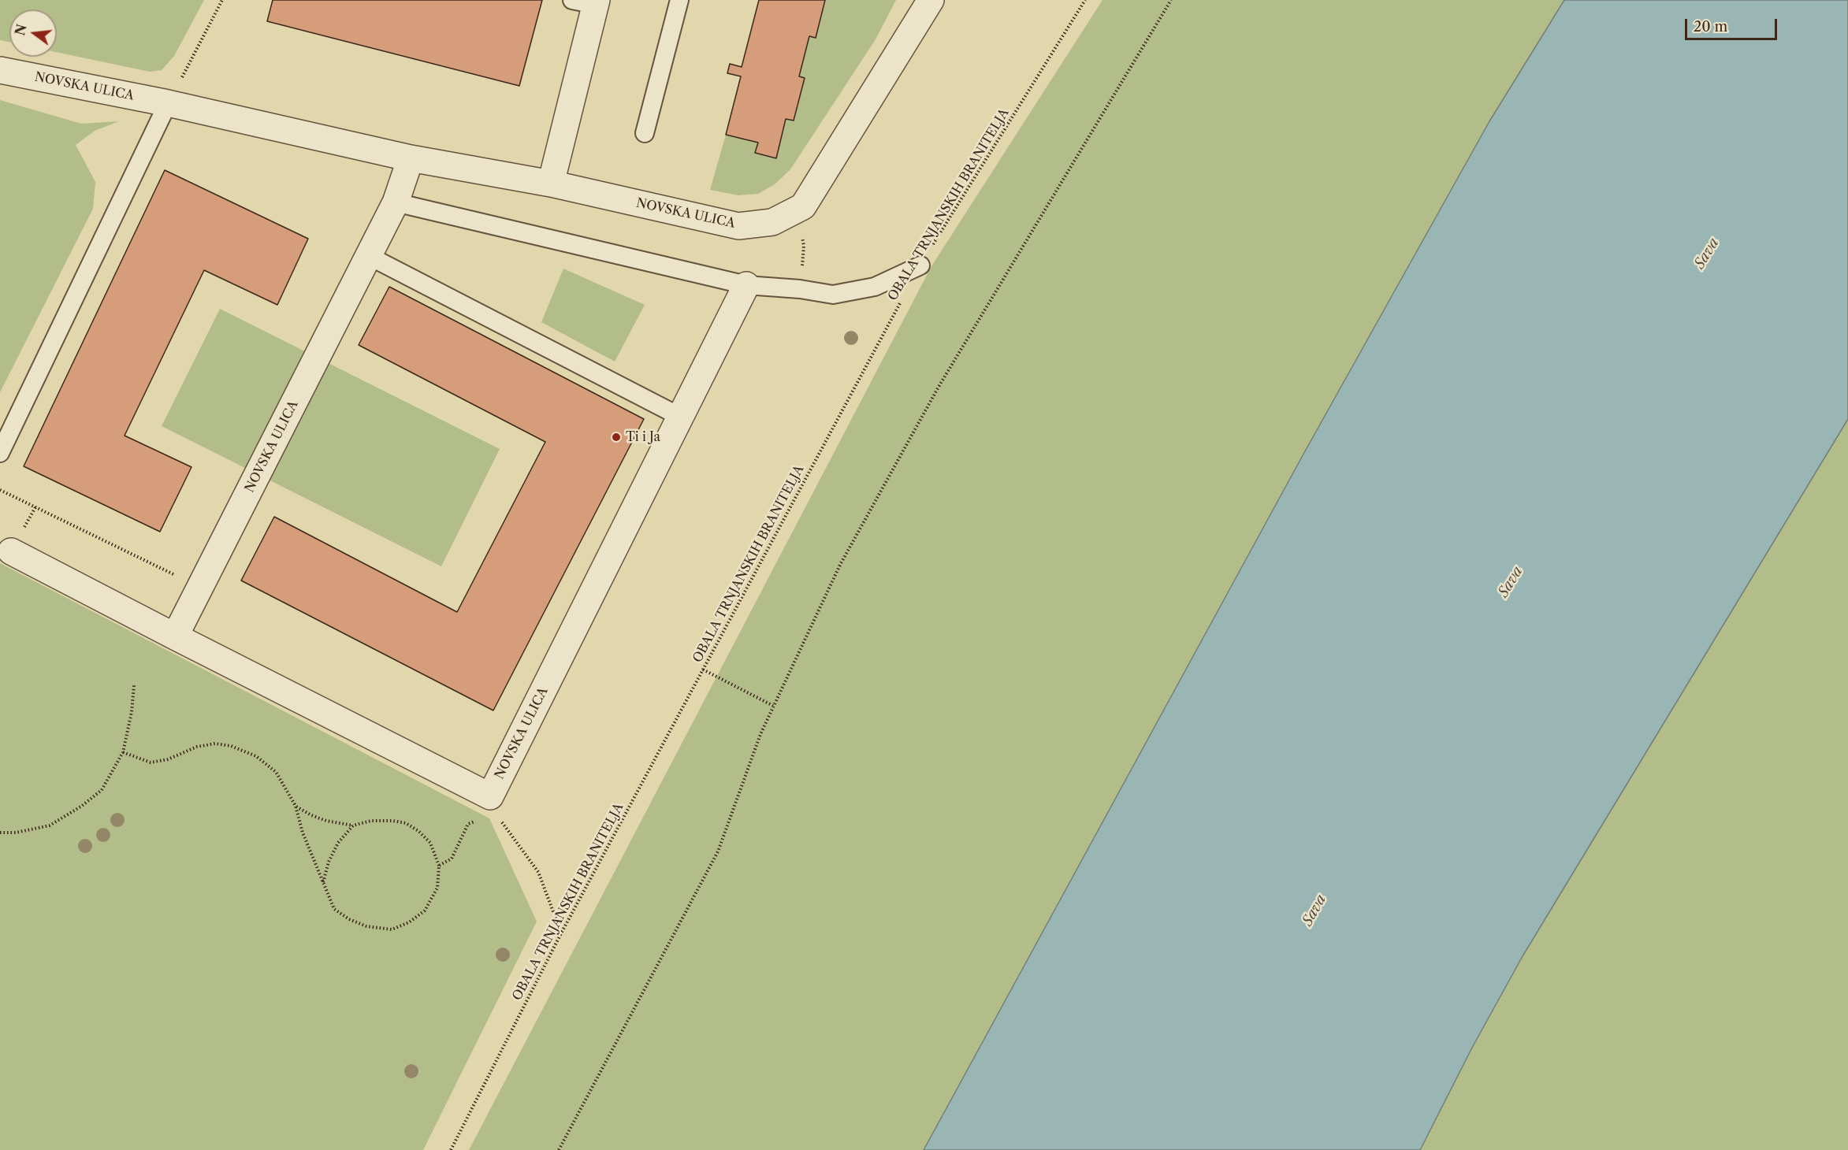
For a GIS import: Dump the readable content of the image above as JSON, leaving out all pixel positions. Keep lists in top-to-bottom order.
{
  "streets": {
    "street": ["NOVSKA ULICA"],
    "path": ["OBALA TRNJANSKIH BRANITELJA"]
  },
  "water": ["Sava"],
  "places": ["Ti i Ja"],
  "scale_bar": "20 m",
  "north": "left"
}
